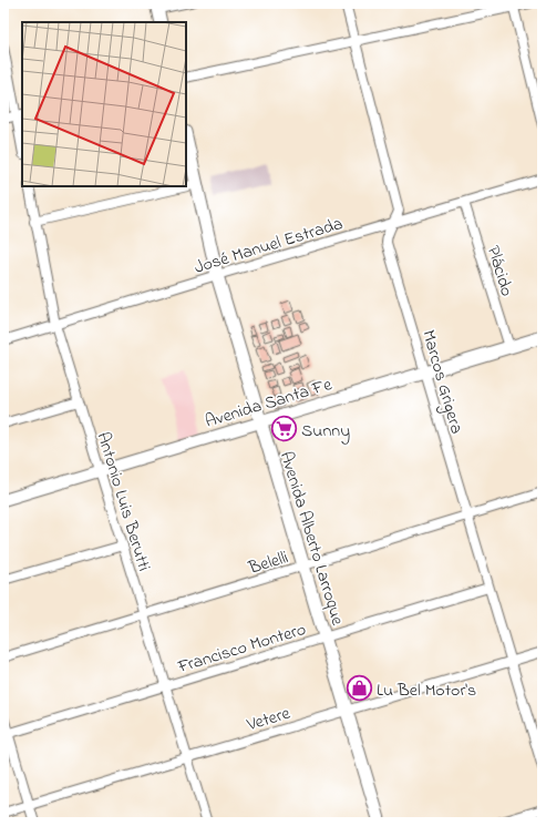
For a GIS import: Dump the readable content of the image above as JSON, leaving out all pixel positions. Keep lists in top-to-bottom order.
{
  "streets": {
    "main road": ["Avenida Santa Fe", "Avenida Alberto Larroque"],
    "street": [
      "José Manuel Estrada",
      "Plácido",
      "Marcos Grigera",
      "Antonio Luis Berutti",
      "Belelli",
      "Francisco Montero",
      "Vetere"
    ]
  },
  "crossings": [
    ["José Manuel Estrada", "Plácido"],
    ["José Manuel Estrada", "Marcos Grigera"],
    ["José Manuel Estrada", "Antonio Luis Berutti"],
    ["José Manuel Estrada", "Avenida Alberto Larroque"],
    ["Plácido", "Avenida Santa Fe"],
    ["Marcos Grigera", "Avenida Santa Fe"],
    ["Marcos Grigera", "Belelli"],
    ["Marcos Grigera", "Francisco Montero"],
    ["Marcos Grigera", "Vetere"],
    ["Avenida Santa Fe", "Antonio Luis Berutti"],
    ["Avenida Santa Fe", "Avenida Alberto Larroque"],
    ["Antonio Luis Berutti", "Belelli"],
    ["Antonio Luis Berutti", "Francisco Montero"],
    ["Antonio Luis Berutti", "Vetere"],
    ["Avenida Alberto Larroque", "Belelli"],
    ["Avenida Alberto Larroque", "Francisco Montero"],
    ["Avenida Alberto Larroque", "Vetere"]
  ],
  "places": {
    "supermarket": ["Sunny"],
    "shop": ["Lu Bel Motor's"]
  }
}
